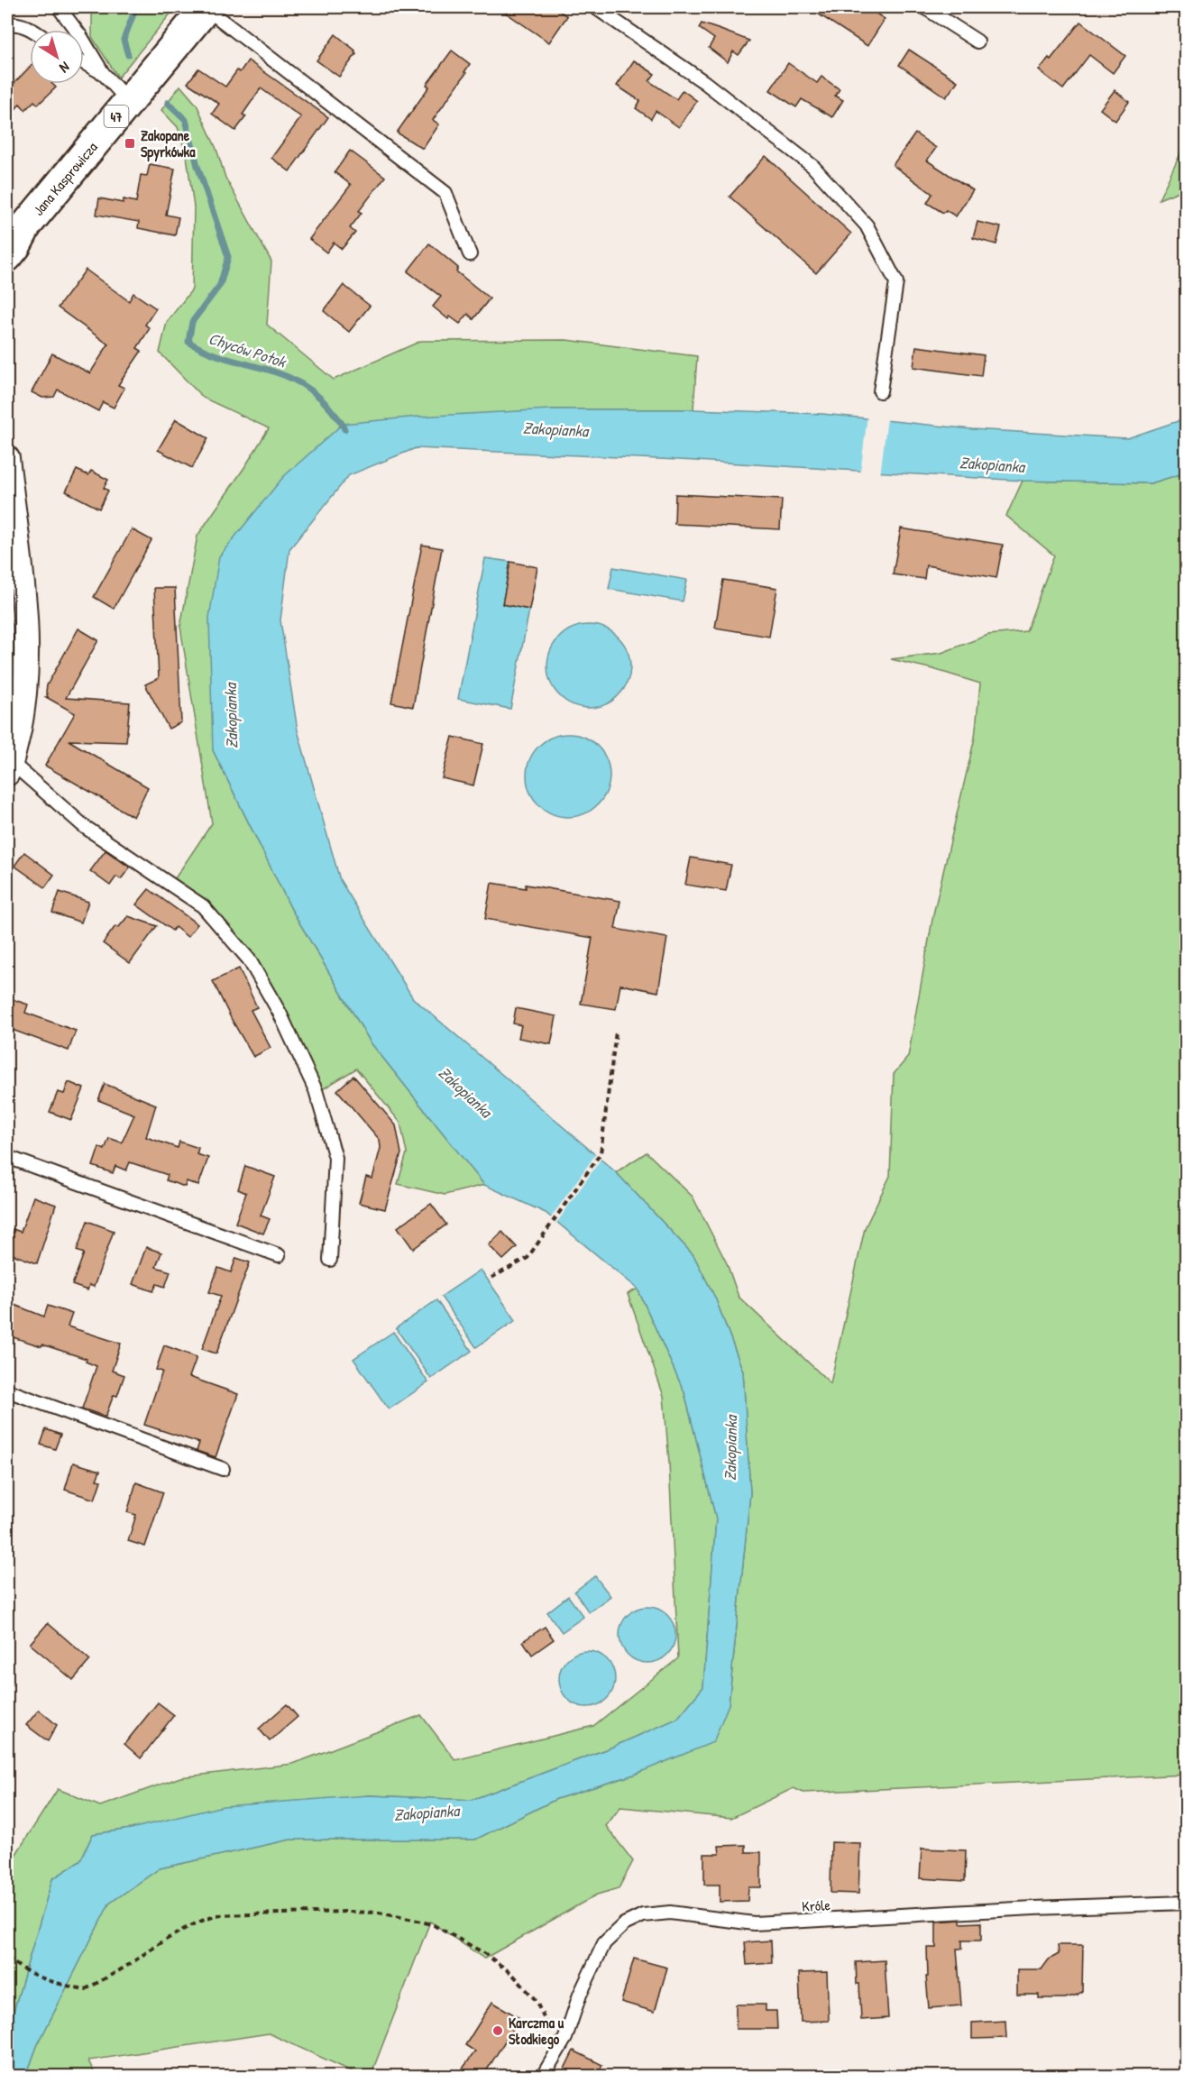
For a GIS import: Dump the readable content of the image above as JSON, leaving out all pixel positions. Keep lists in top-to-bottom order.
{
  "streets": {
    "main road": ["47", "Jana Kasprowicza"],
    "lane": ["Króle"]
  },
  "crossings": [
    ["47", "Jana Kasprowicza"]
  ],
  "water": ["Chyców Potok", "Zakopianka"],
  "places": {
    "transit": ["Zakopane Spyrkówka"],
    "other": ["Karczma u Słodkiego"]
  },
  "north": "bottom right"
}
